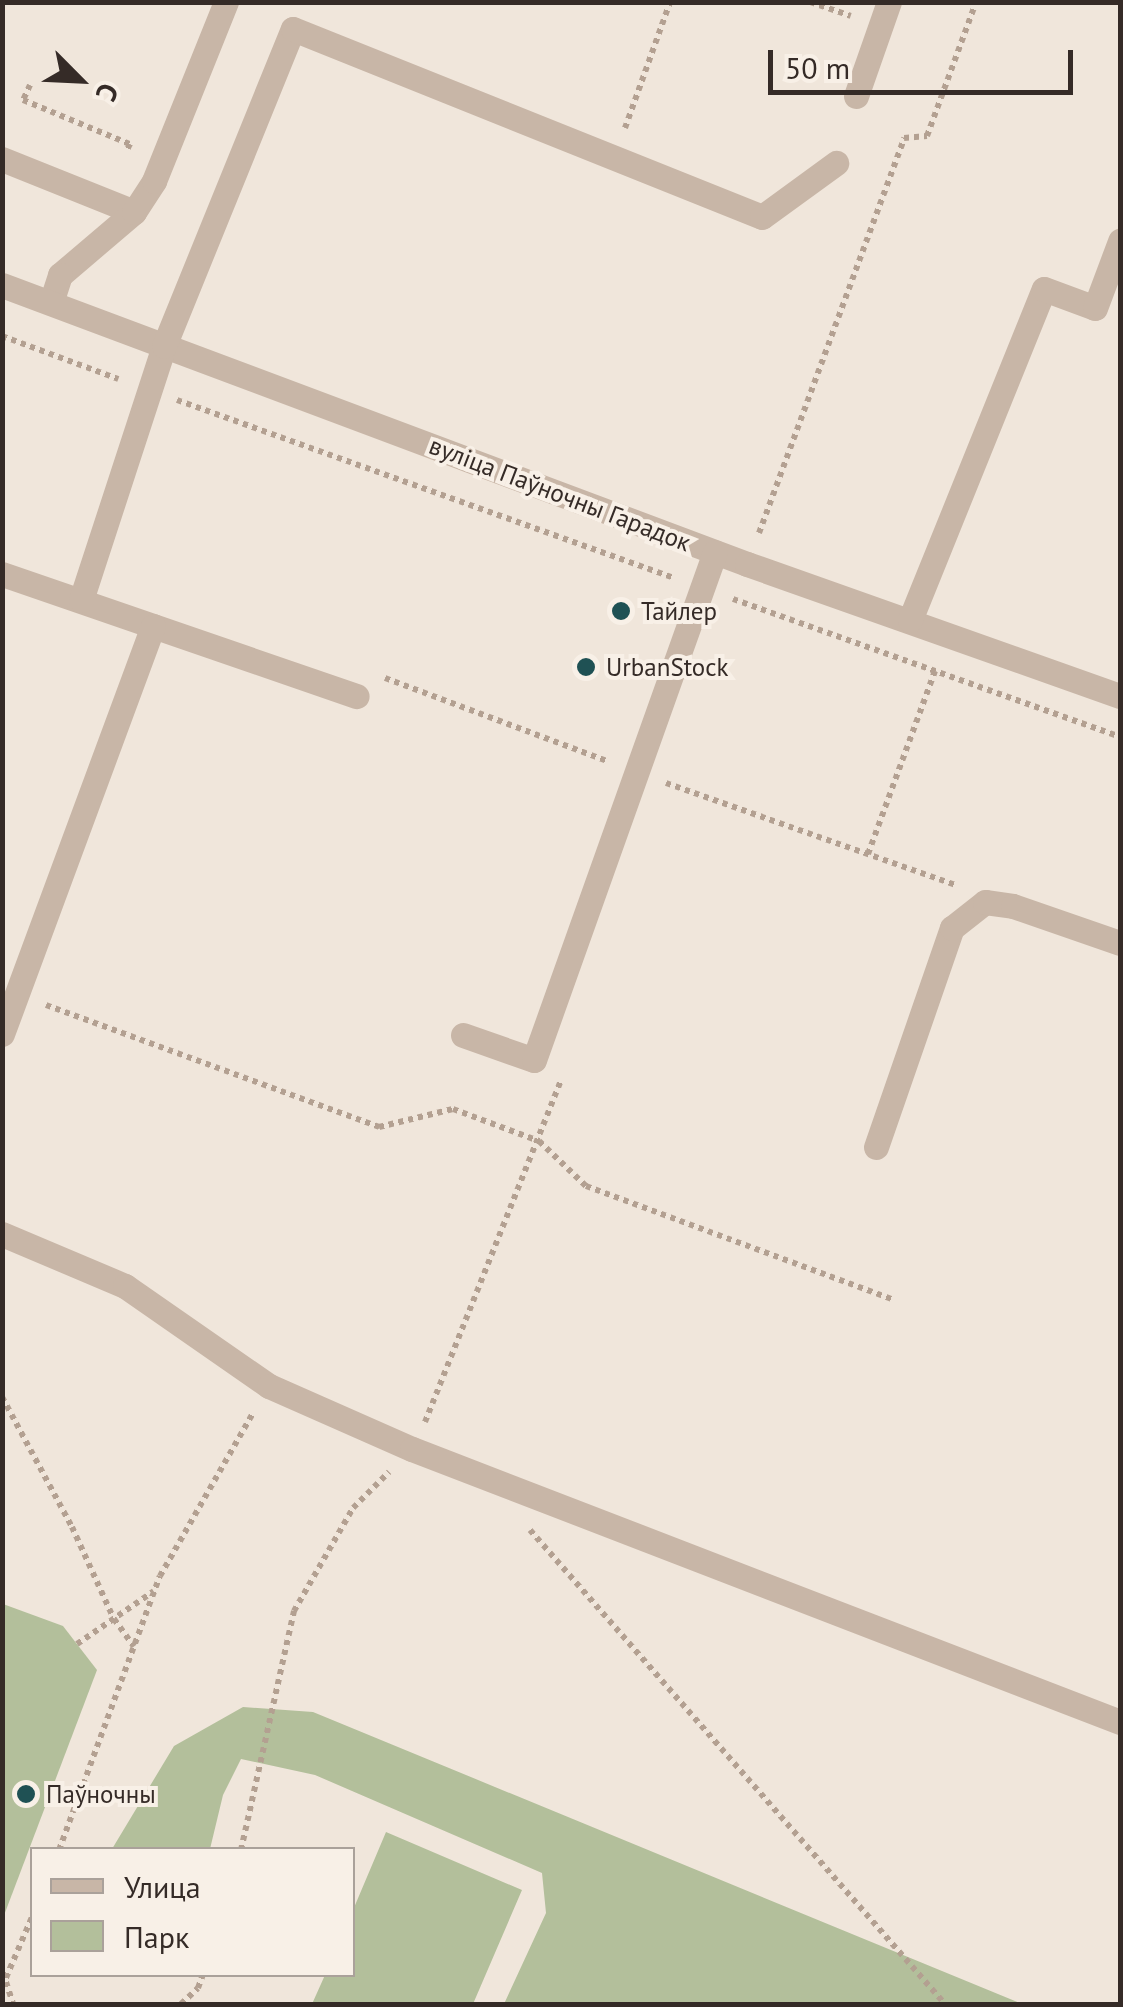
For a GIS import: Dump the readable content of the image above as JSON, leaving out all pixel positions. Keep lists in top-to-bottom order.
{
  "streets": {
    "street": ["вуліца Паўночны Гарадок"]
  },
  "places": ["Тайлер", "UrbanStock", "Паўночны"],
  "legend": ["Улица", "Парк"],
  "scale_bar": "50 m",
  "north": "bottom right"
}
